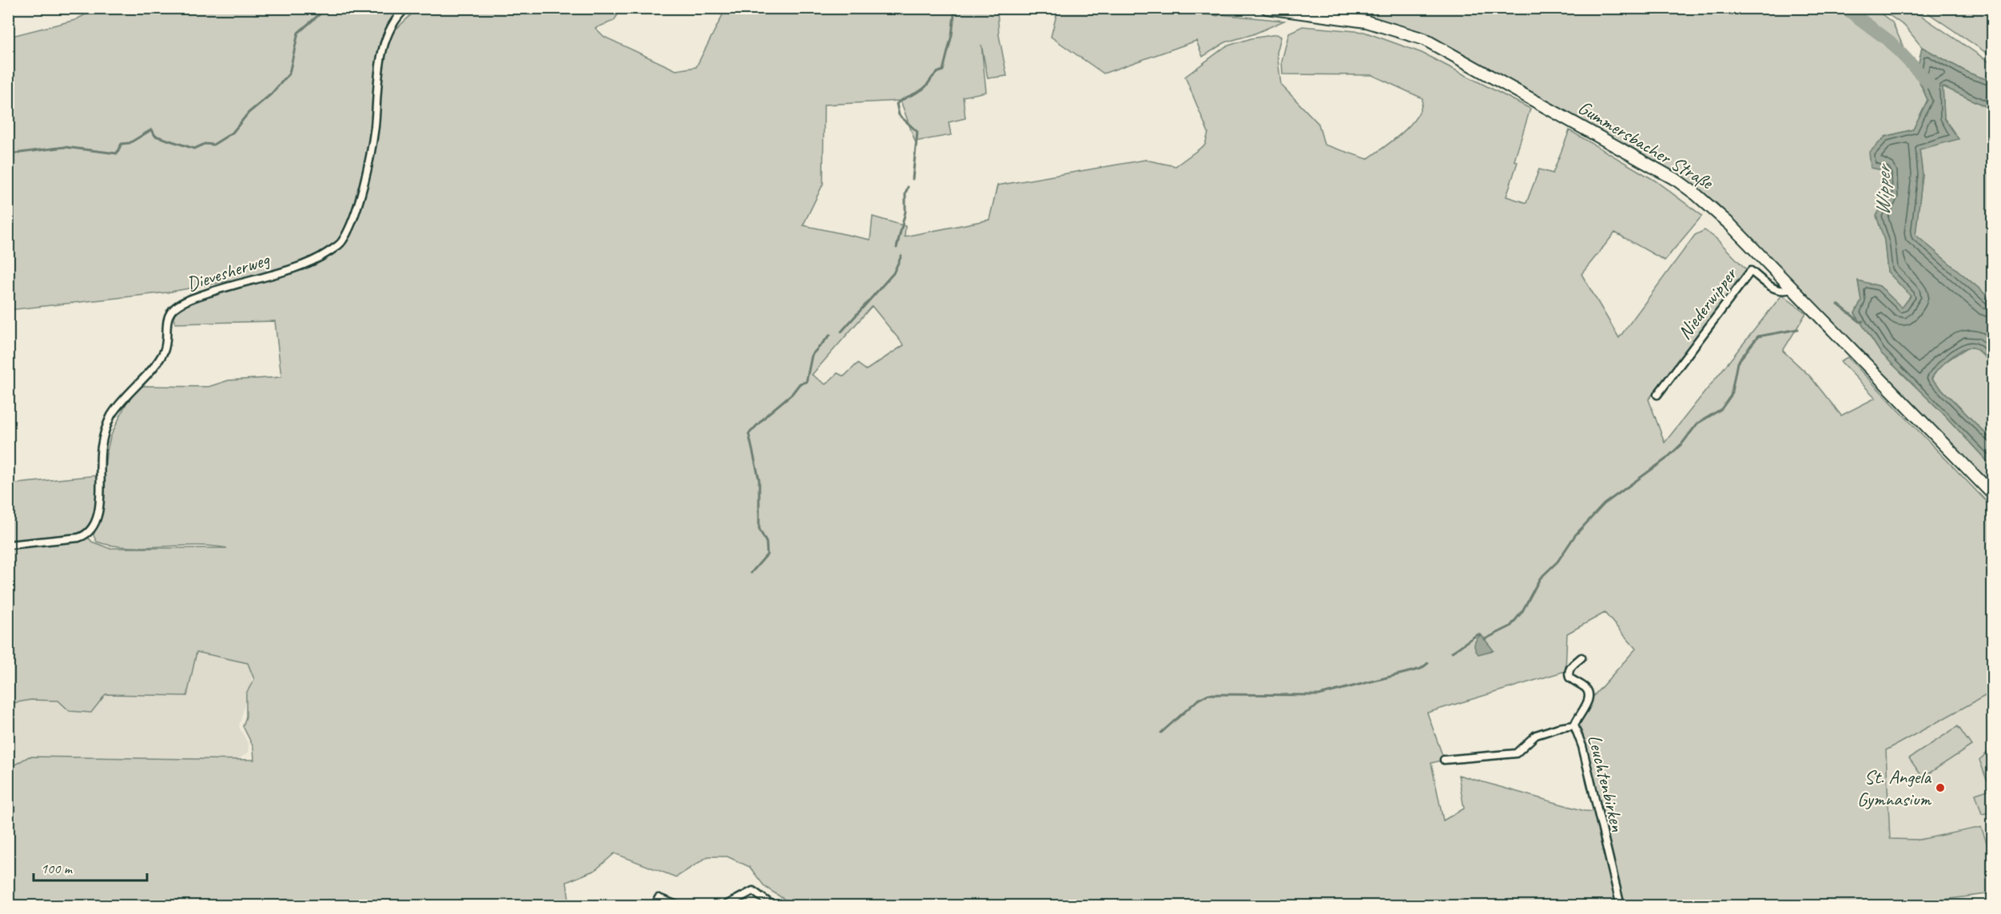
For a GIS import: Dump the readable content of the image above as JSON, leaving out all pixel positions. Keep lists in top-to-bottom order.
{
  "streets": {
    "main road": ["Gummersbacher Straße"],
    "street": ["Dievesherweg", "Niederwipper", "Leuchtenbirken"]
  },
  "crossings": [
    ["Gummersbacher Straße", "Niederwipper"]
  ],
  "water": ["Wipper"],
  "places": ["St. Angela Gymnasium"],
  "scale_bar": "100 m"
}
